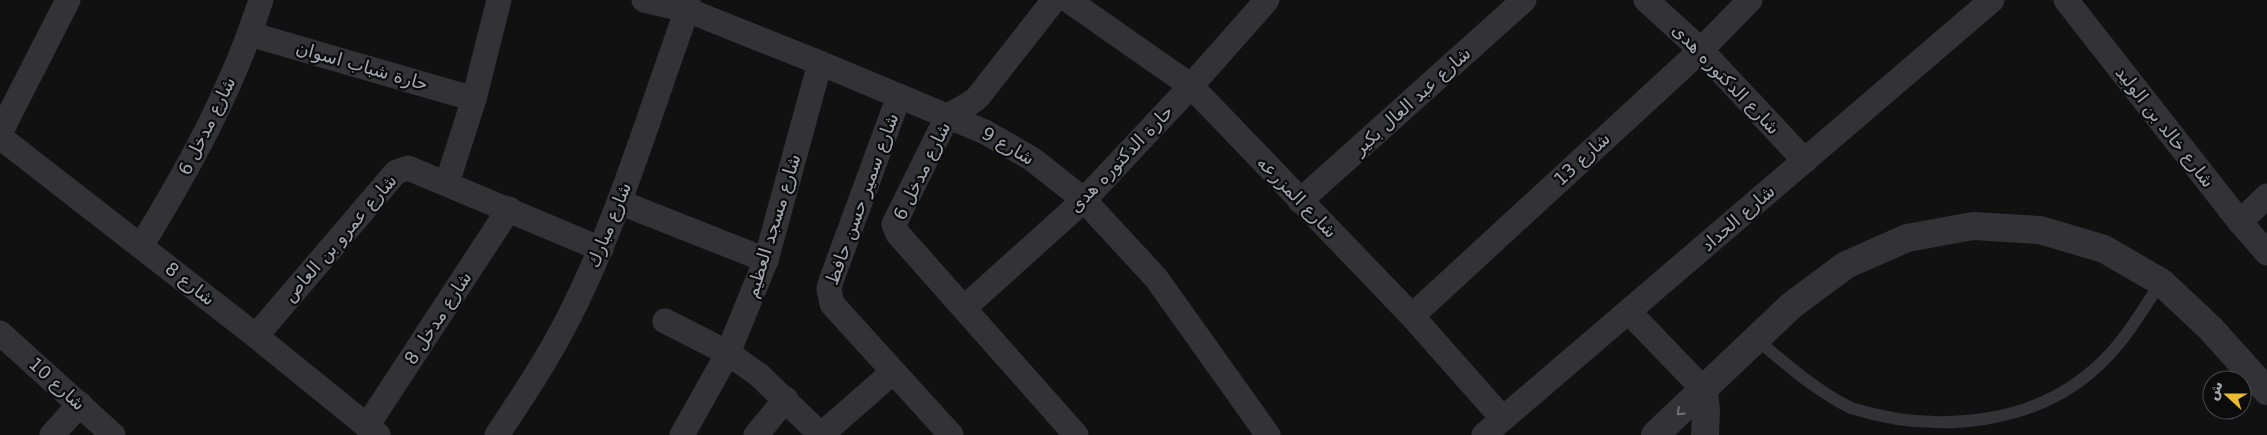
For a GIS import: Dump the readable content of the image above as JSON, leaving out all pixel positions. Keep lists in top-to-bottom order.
{
  "streets": {
    "street": [
      "حارة شباب اسوان",
      "شارع الدكتوره هدى",
      "شارع عبد العال بكير",
      "شارع مدخل 6",
      "شارع خالد بن الوليد",
      "شارع 9",
      "حارة الدكتوره هدى",
      "شارع 13",
      "شارع المزرعه",
      "شارع سمير حسن حافظ",
      "شارع الحداد",
      "شارع مبارك",
      "شارع مسجد العظيم",
      "شارع عمرو بن العاص",
      "شارع 8",
      "شارع مدخل 8",
      "شارع 10"
    ]
  },
  "crossings": [
    ["حارة شباب اسوان", "شارع مدخل 6"],
    ["شارع الدكتوره هدى", "شارع 13"],
    ["شارع الدكتوره هدى", "شارع الحداد"],
    ["شارع عبد العال بكير", "شارع المزرعه"],
    ["شارع مدخل 6", "شارع 9"],
    ["شارع مدخل 6", "حارة الدكتوره هدى"],
    ["شارع مدخل 6", "شارع 8"],
    ["شارع 9", "حارة الدكتوره هدى"],
    ["شارع 9", "شارع سمير حسن حافظ"],
    ["شارع 9", "شارع مبارك"],
    ["شارع 9", "شارع مسجد العظيم"],
    ["حارة الدكتوره هدى", "شارع المزرعه"],
    ["شارع 13", "شارع المزرعه"],
    ["شارع المزرعه", "شارع الحداد"],
    ["شارع مبارك", "شارع عمرو بن العاص"],
    ["شارع عمرو بن العاص", "شارع 8"],
    ["شارع عمرو بن العاص", "شارع مدخل 8"],
    ["شارع 8", "شارع مدخل 8"]
  ],
  "north": "left"
}
